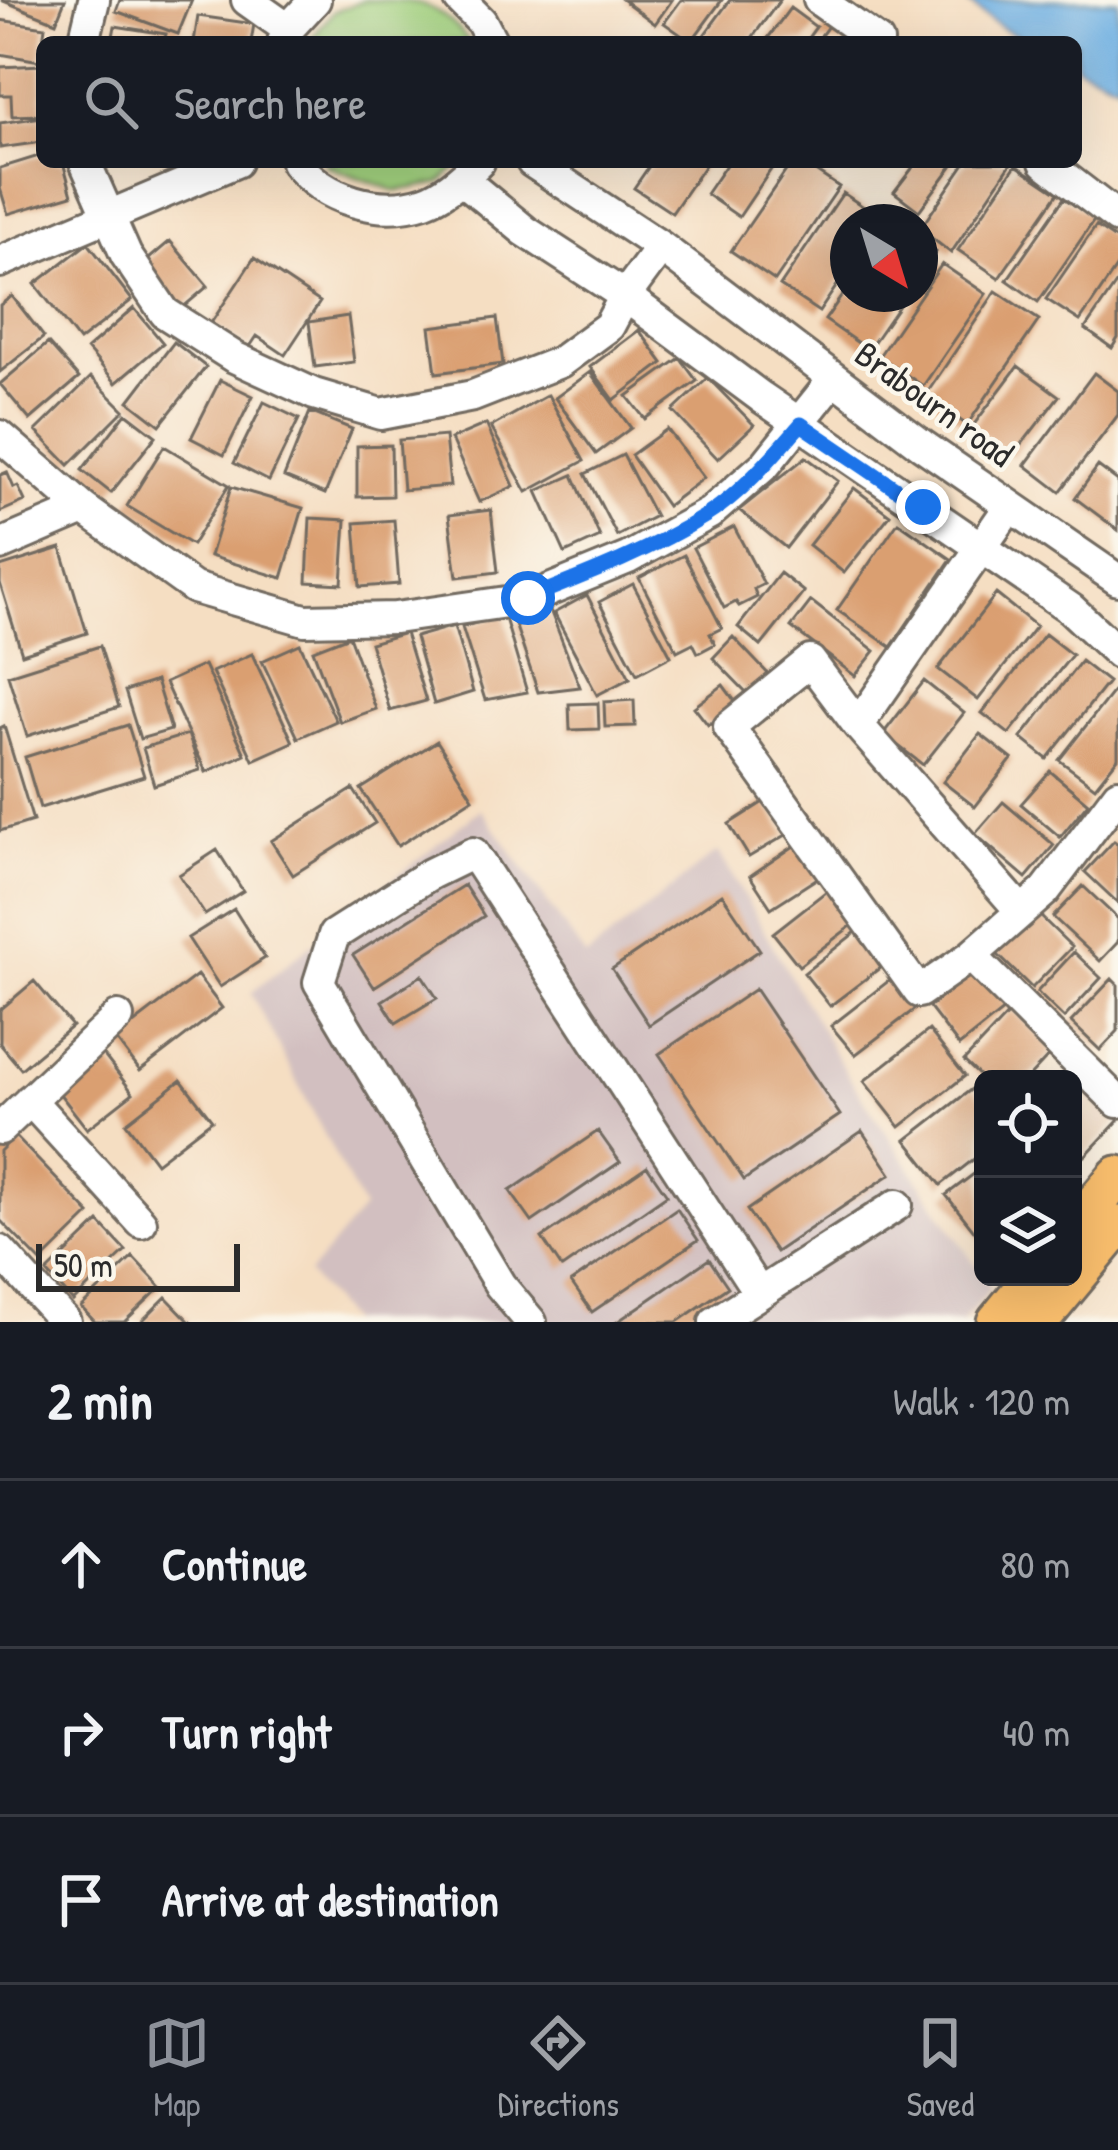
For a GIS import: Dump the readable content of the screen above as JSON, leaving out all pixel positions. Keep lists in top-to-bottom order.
{
  "streets": {
    "street": ["Brabourn road"]
  },
  "scale_bar": "50 m",
  "north": "bottom right",
  "page": {
    "search": "Search here",
    "scale": "50 m",
    "heading": ["2 min", "Walk · 120 m"],
    "list": [
      ["Continue", "80 m"],
      ["Turn right", "40 m"],
      "Arrive at destination"
    ],
    "nav": ["Map", "Directions", "Saved"]
  }
}
